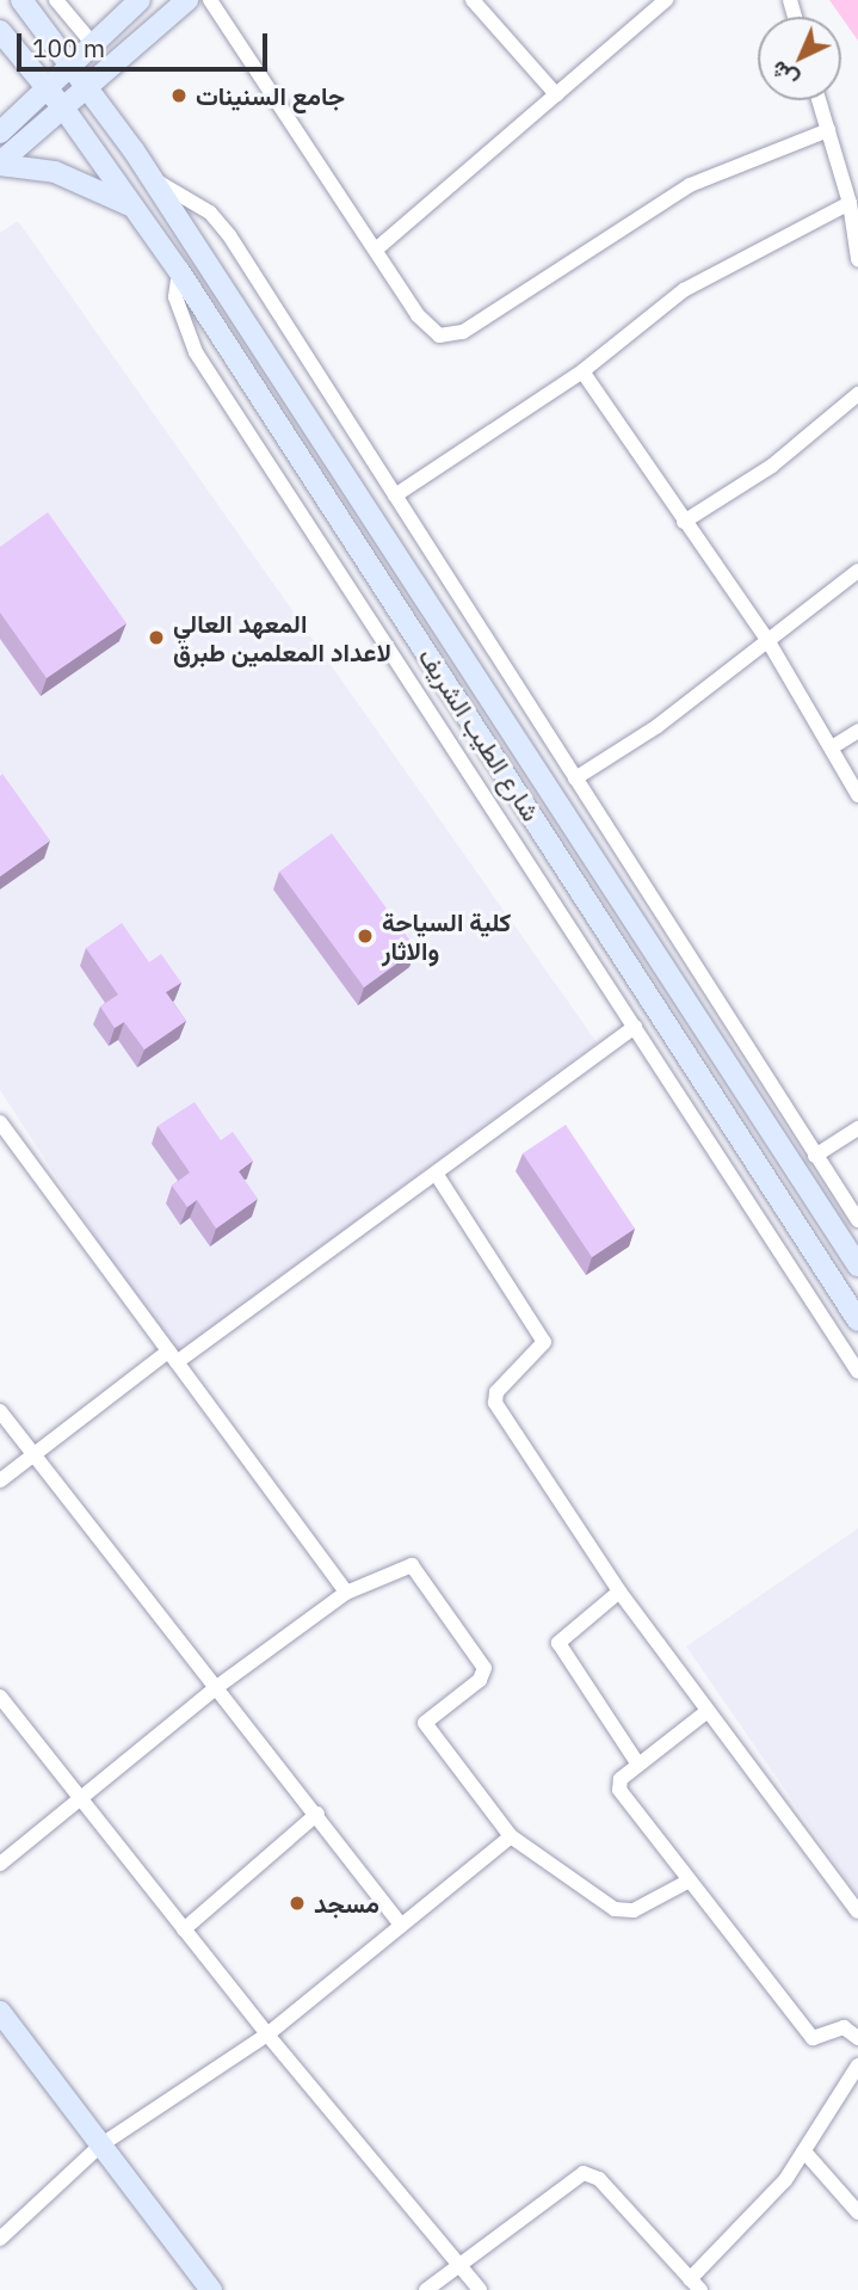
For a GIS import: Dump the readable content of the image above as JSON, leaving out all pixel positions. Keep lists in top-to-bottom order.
{
  "streets": {
    "main road": ["شارع الطيب الشريف"]
  },
  "places": [
    "جامع السنينات",
    "المعهد العالي لاعداد المعلمين طبرق",
    "كلية السياحة والاثار",
    "مسجد"
  ],
  "scale_bar": "100 m",
  "north": "bottom left"
}
